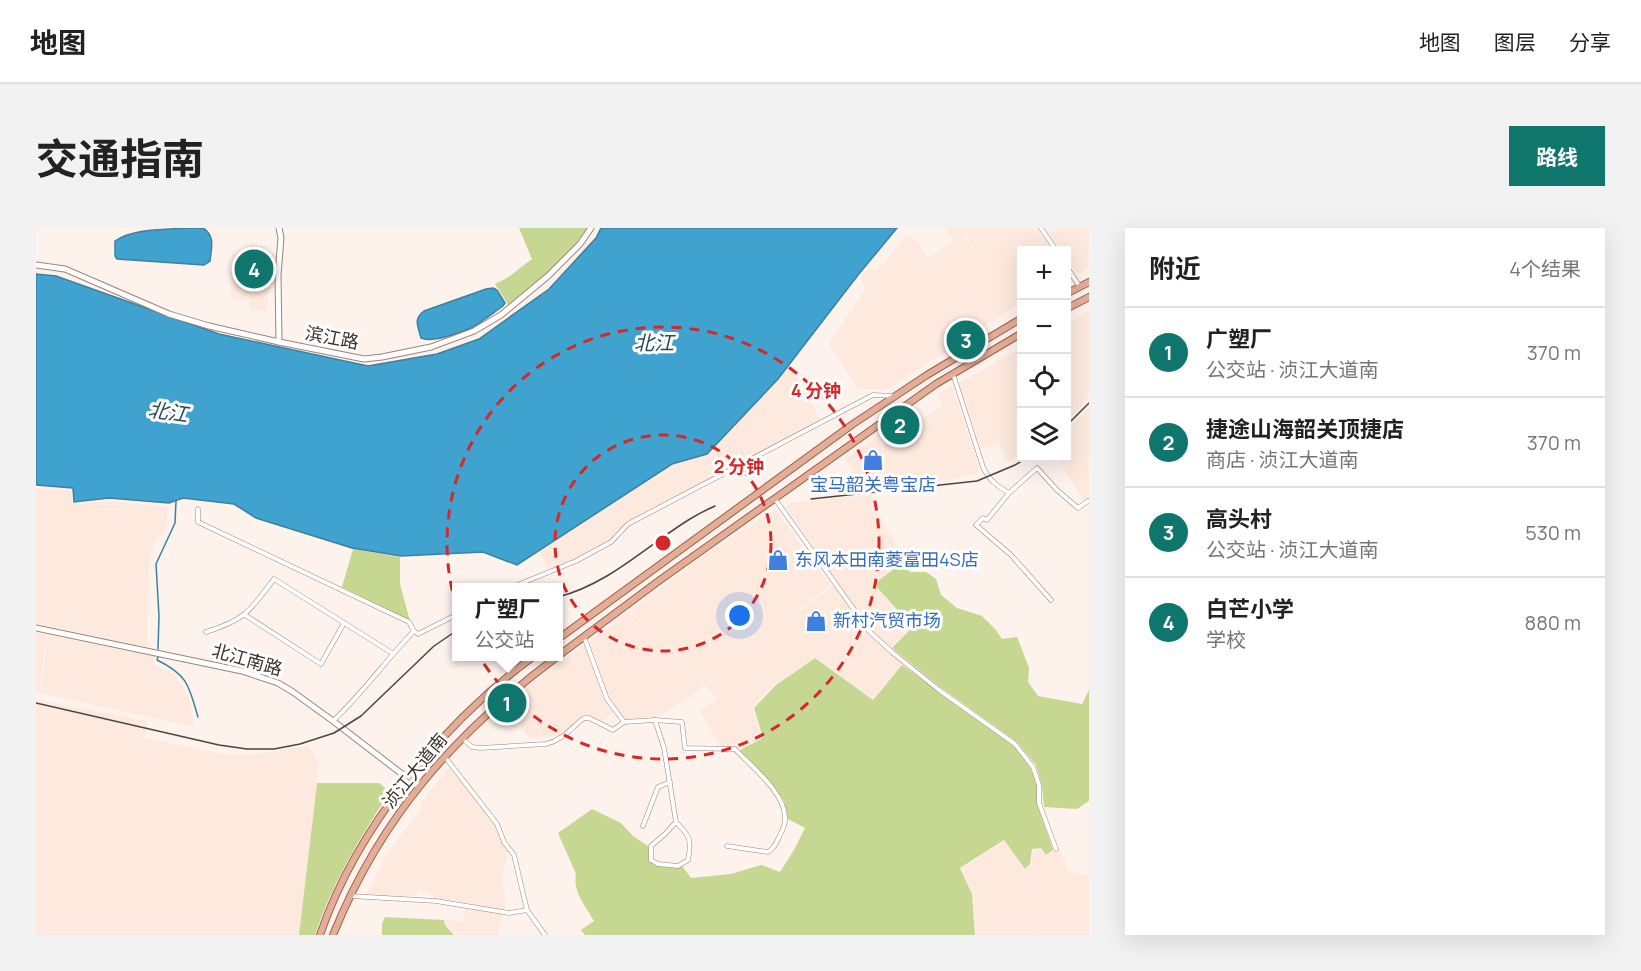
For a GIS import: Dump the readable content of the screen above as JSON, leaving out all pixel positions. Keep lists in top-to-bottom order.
{
  "streets": {
    "main road": ["浈江大道南"],
    "street": ["滨江路", "北江南路"]
  },
  "crossings": [
    ["北江南路", "浈江大道南"]
  ],
  "water": ["北江"],
  "places": {
    "shop": ["宝马韶关粤宝店", "东风本田南菱富田4S店", "新村汽贸市场"]
  },
  "page": {
    "header": "地图",
    "nav": ["地图", "图层", "分享"],
    "title": "交通指南",
    "buttons": "路线",
    "heading": ["附近", "4个结果"],
    "map_buttons": ["+", "−"],
    "pins": [
      "4",
      "3",
      "2",
      "1"
    ],
    "list": [
      {
        "mark": "1",
        "name": "广塑厂",
        "note": "公交站 · 浈江大道南",
        "value": "370 m"
      },
      {
        "mark": "2",
        "name": "捷途山海韶关顶捷店",
        "note": "商店 · 浈江大道南",
        "value": "370 m"
      },
      {
        "mark": "3",
        "name": "高头村",
        "note": "公交站 · 浈江大道南",
        "value": "530 m"
      },
      {
        "mark": "4",
        "name": "白芒小学",
        "note": "学校",
        "value": "880 m"
      }
    ],
    "popup": ["广塑厂", "公交站"]
  },
  "rings": ["4 分钟", "2 分钟"]
}
